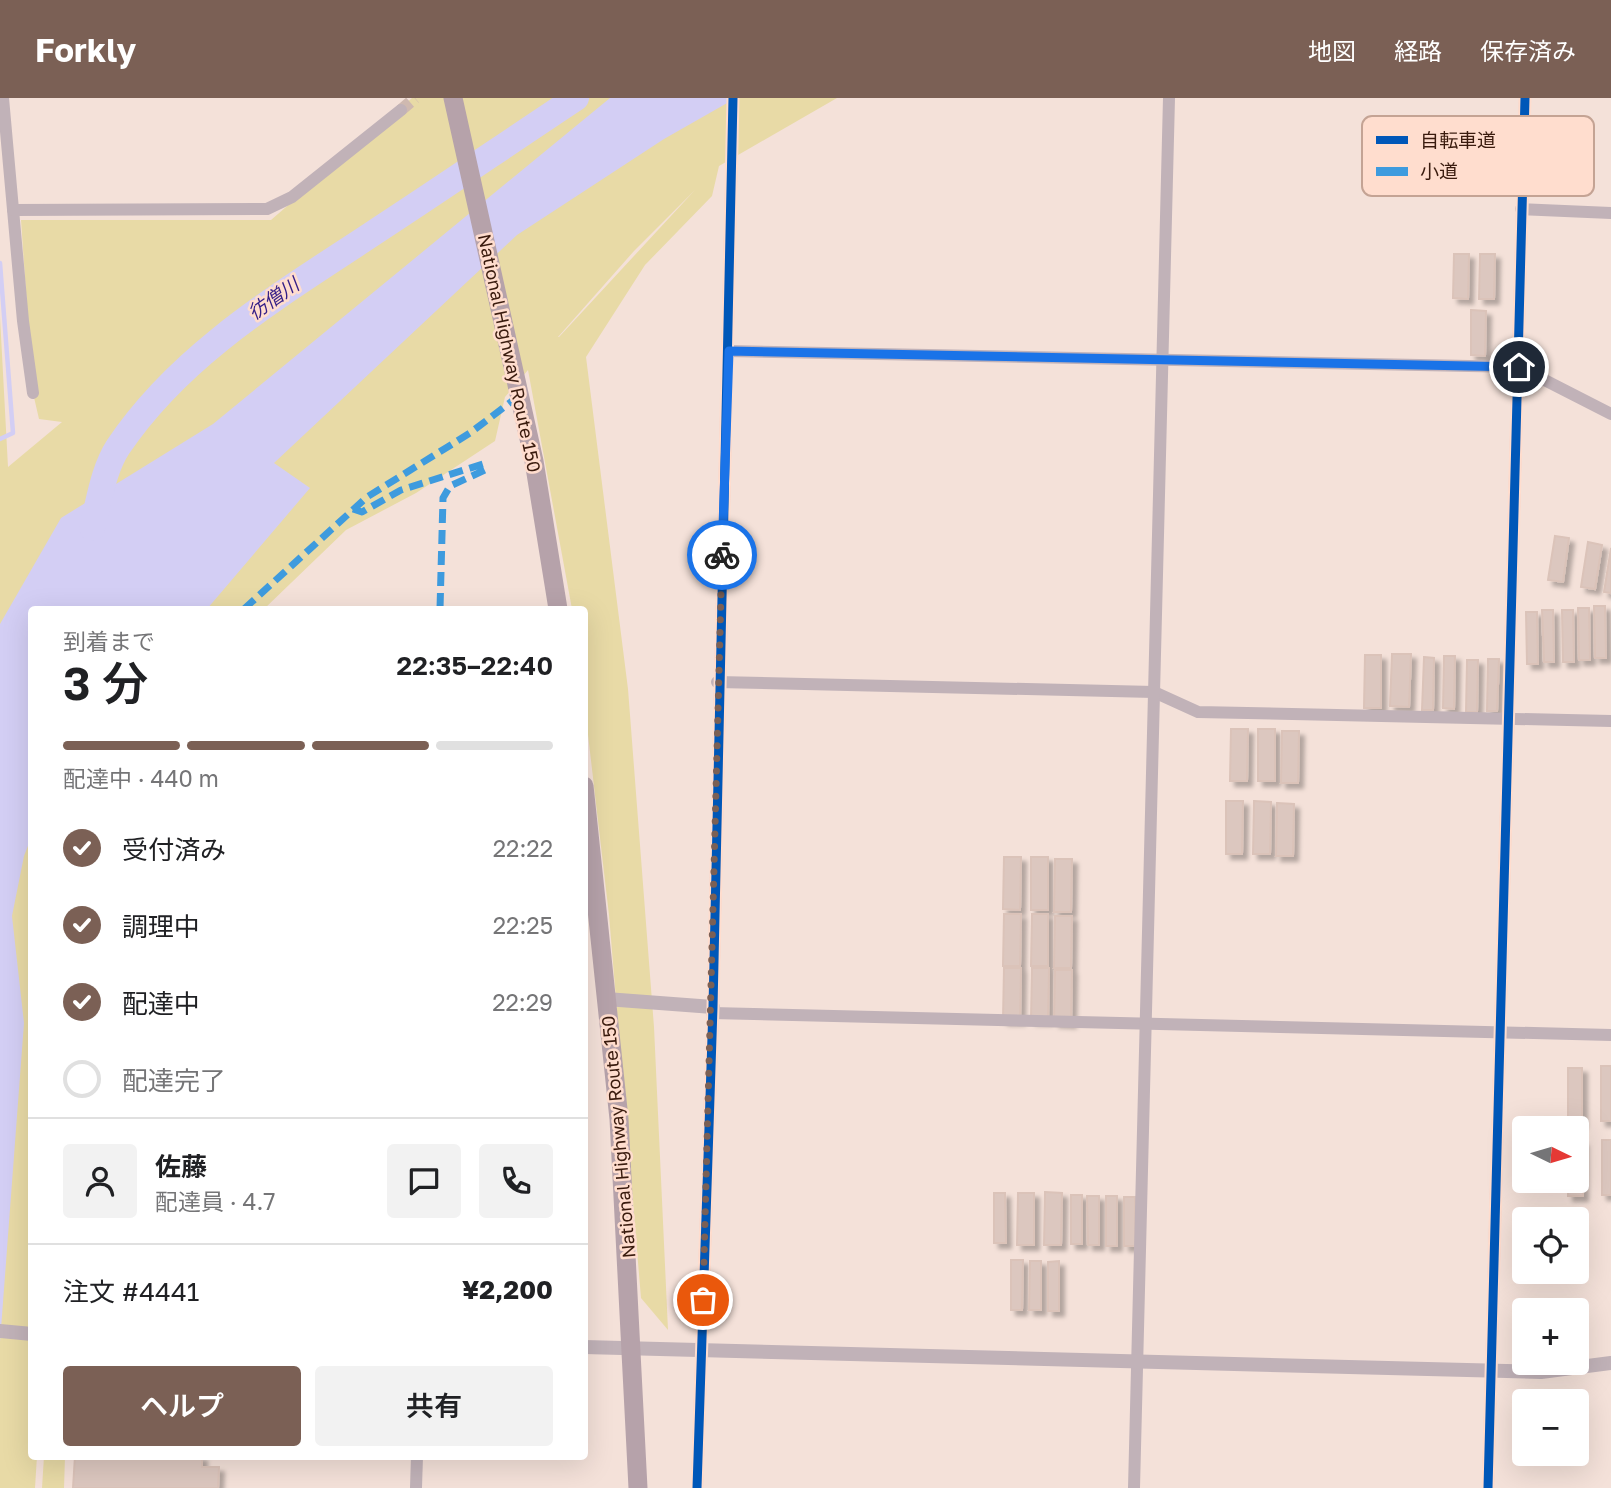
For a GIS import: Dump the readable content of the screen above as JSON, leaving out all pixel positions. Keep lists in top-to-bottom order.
{
  "streets": {
    "highway": ["National Highway Route 150"]
  },
  "water": ["彷僧川"],
  "legend": ["自転車道", "小道"],
  "north": "right",
  "page": {
    "header": "Forkly",
    "nav": ["地図", "経路", "保存済み"],
    "heading": ["3 分", "到着まで", "22:35–22:40"],
    "panel": [
      "佐藤",
      "配達員 · 4.7",
      "注文 #4441",
      "¥2,200"
    ],
    "bar": "配達中 · 440 m",
    "list": [
      ["受付済み", "22:22"],
      ["調理中", "22:25"],
      ["配達中", "22:29"],
      "配達完了"
    ],
    "map_buttons": ["+", "−"],
    "buttons": ["ヘルプ", "共有"]
  }
}
